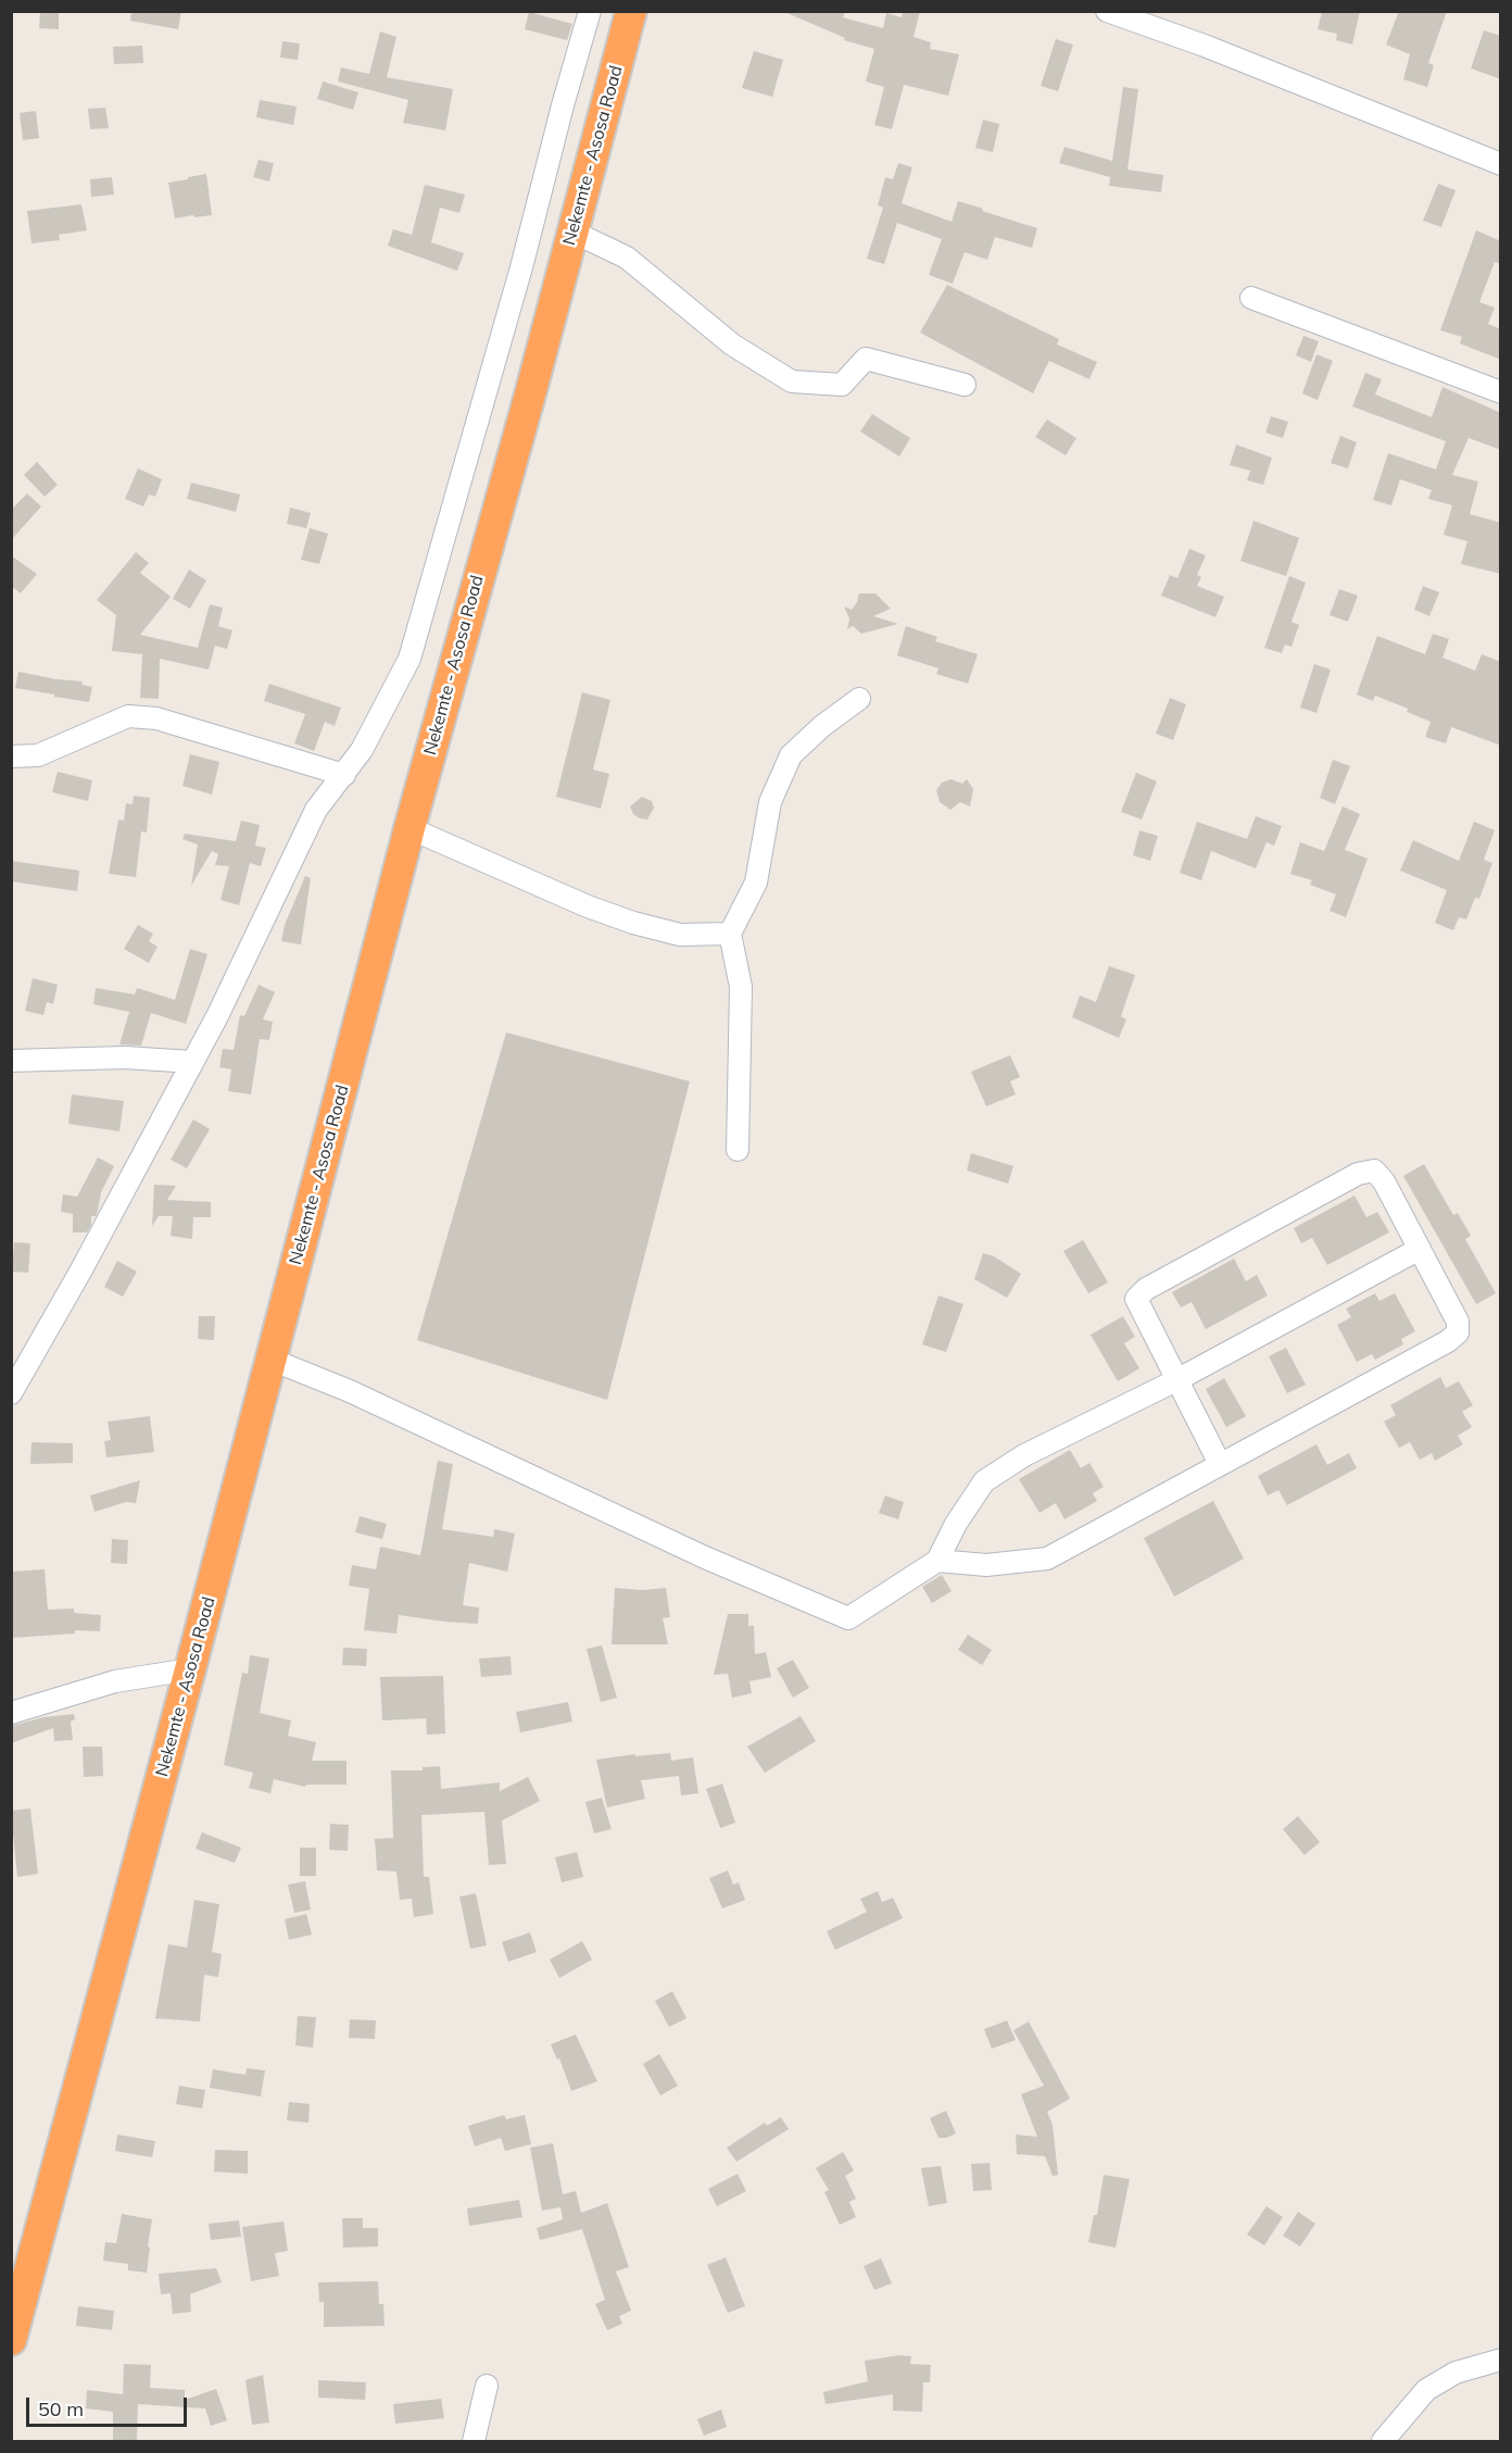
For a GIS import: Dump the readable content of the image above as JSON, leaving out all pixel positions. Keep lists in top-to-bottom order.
{
  "streets": {
    "highway": ["Nekemte - Asosa Road"]
  },
  "scale_bar": "50 m"
}
